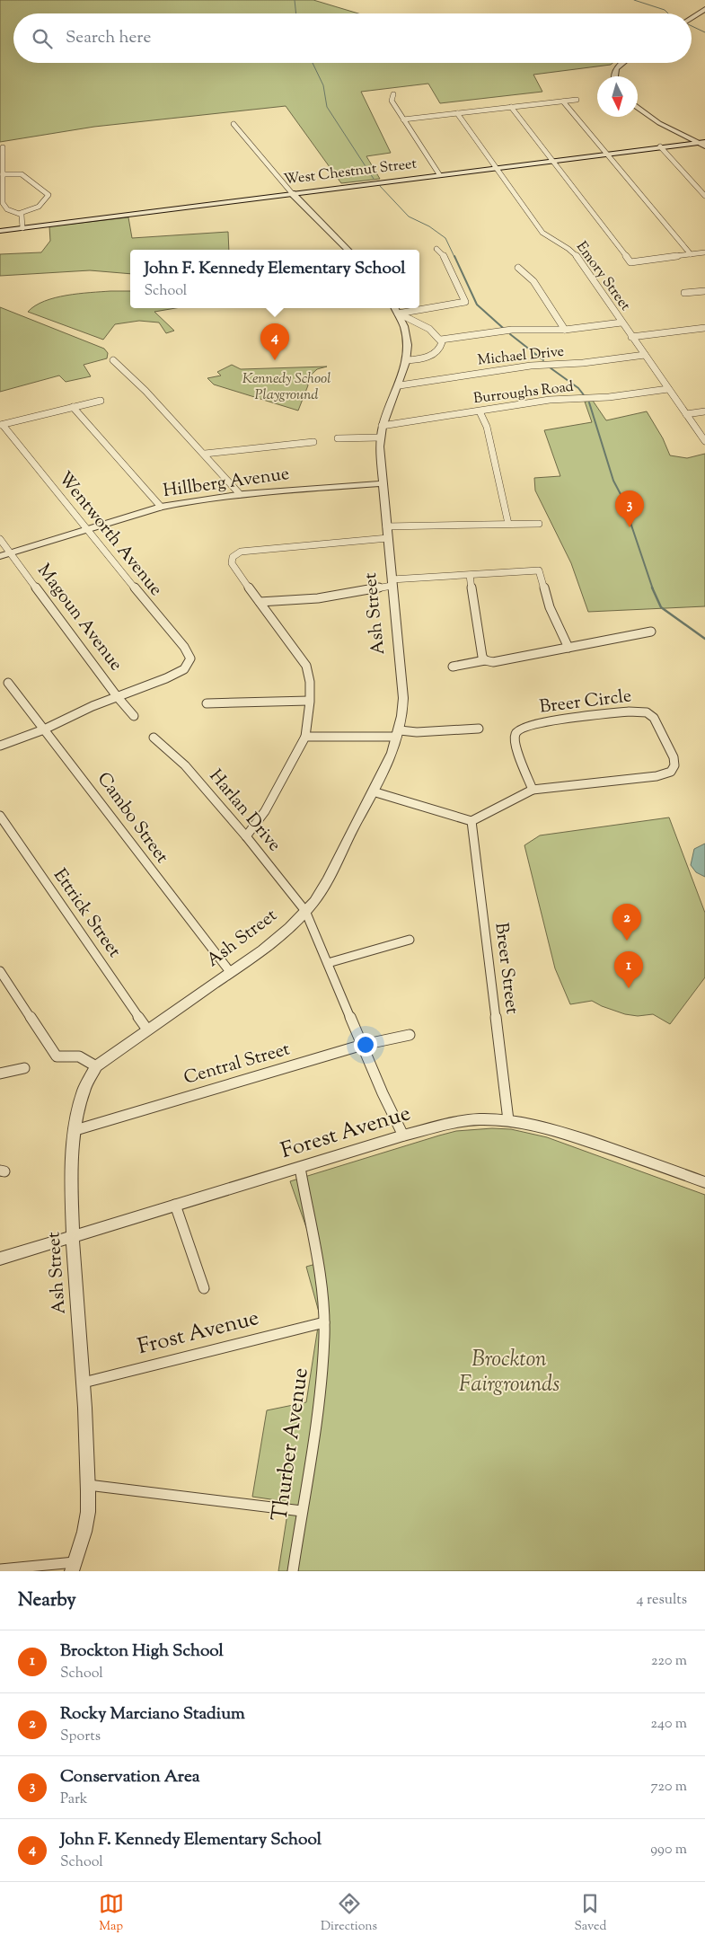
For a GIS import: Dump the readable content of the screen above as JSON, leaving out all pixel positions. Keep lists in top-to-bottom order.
{
  "streets": {
    "main road": ["West Chestnut Street"],
    "street": [
      "Emory Street",
      "Michael Drive",
      "Burroughs Road",
      "Hillberg Avenue",
      "Wentworth Avenue",
      "Ash Street",
      "Magoun Avenue",
      "Breer Circle",
      "Harlan Drive",
      "Cambo Street",
      "Ettrick Street",
      "Breer Street",
      "Central Street",
      "Forest Avenue",
      "Frost Avenue",
      "Thurber Avenue"
    ]
  },
  "crossings": [
    ["West Chestnut Street", "Emory Street"],
    ["Emory Street", "Michael Drive"],
    ["Emory Street", "Burroughs Road"],
    ["Michael Drive", "Ash Street"],
    ["Burroughs Road", "Ash Street"],
    ["Hillberg Avenue", "Wentworth Avenue"],
    ["Hillberg Avenue", "Ash Street"],
    ["Hillberg Avenue", "Magoun Avenue"],
    ["Ash Street", "Harlan Drive"],
    ["Ash Street", "Cambo Street"],
    ["Ash Street", "Ettrick Street"],
    ["Ash Street", "Central Street"],
    ["Ash Street", "Forest Avenue"],
    ["Ash Street", "Frost Avenue"],
    ["Breer Circle", "Breer Street"],
    ["Harlan Drive", "Central Street"],
    ["Harlan Drive", "Forest Avenue"],
    ["Breer Street", "Forest Avenue"],
    ["Forest Avenue", "Thurber Avenue"],
    ["Frost Avenue", "Thurber Avenue"]
  ],
  "parks": ["Kennedy School Playground", "Brockton Fairgrounds"],
  "north": "bottom",
  "page": {
    "search": "Search here",
    "popup": ["John F. Kennedy Elementary School", "School"],
    "pins": [
      "4",
      "3",
      "2",
      "1"
    ],
    "heading": ["Nearby", "4 results"],
    "list": [
      {
        "mark": "1",
        "name": "Brockton High School",
        "note": "School",
        "value": "220 m"
      },
      {
        "mark": "2",
        "name": "Rocky Marciano Stadium",
        "note": "Sports",
        "value": "240 m"
      },
      {
        "mark": "3",
        "name": "Conservation Area",
        "note": "Park",
        "value": "720 m"
      },
      {
        "mark": "4",
        "name": "John F. Kennedy Elementary School",
        "note": "School",
        "value": "990 m"
      }
    ],
    "nav": ["Map", "Directions", "Saved"]
  }
}
